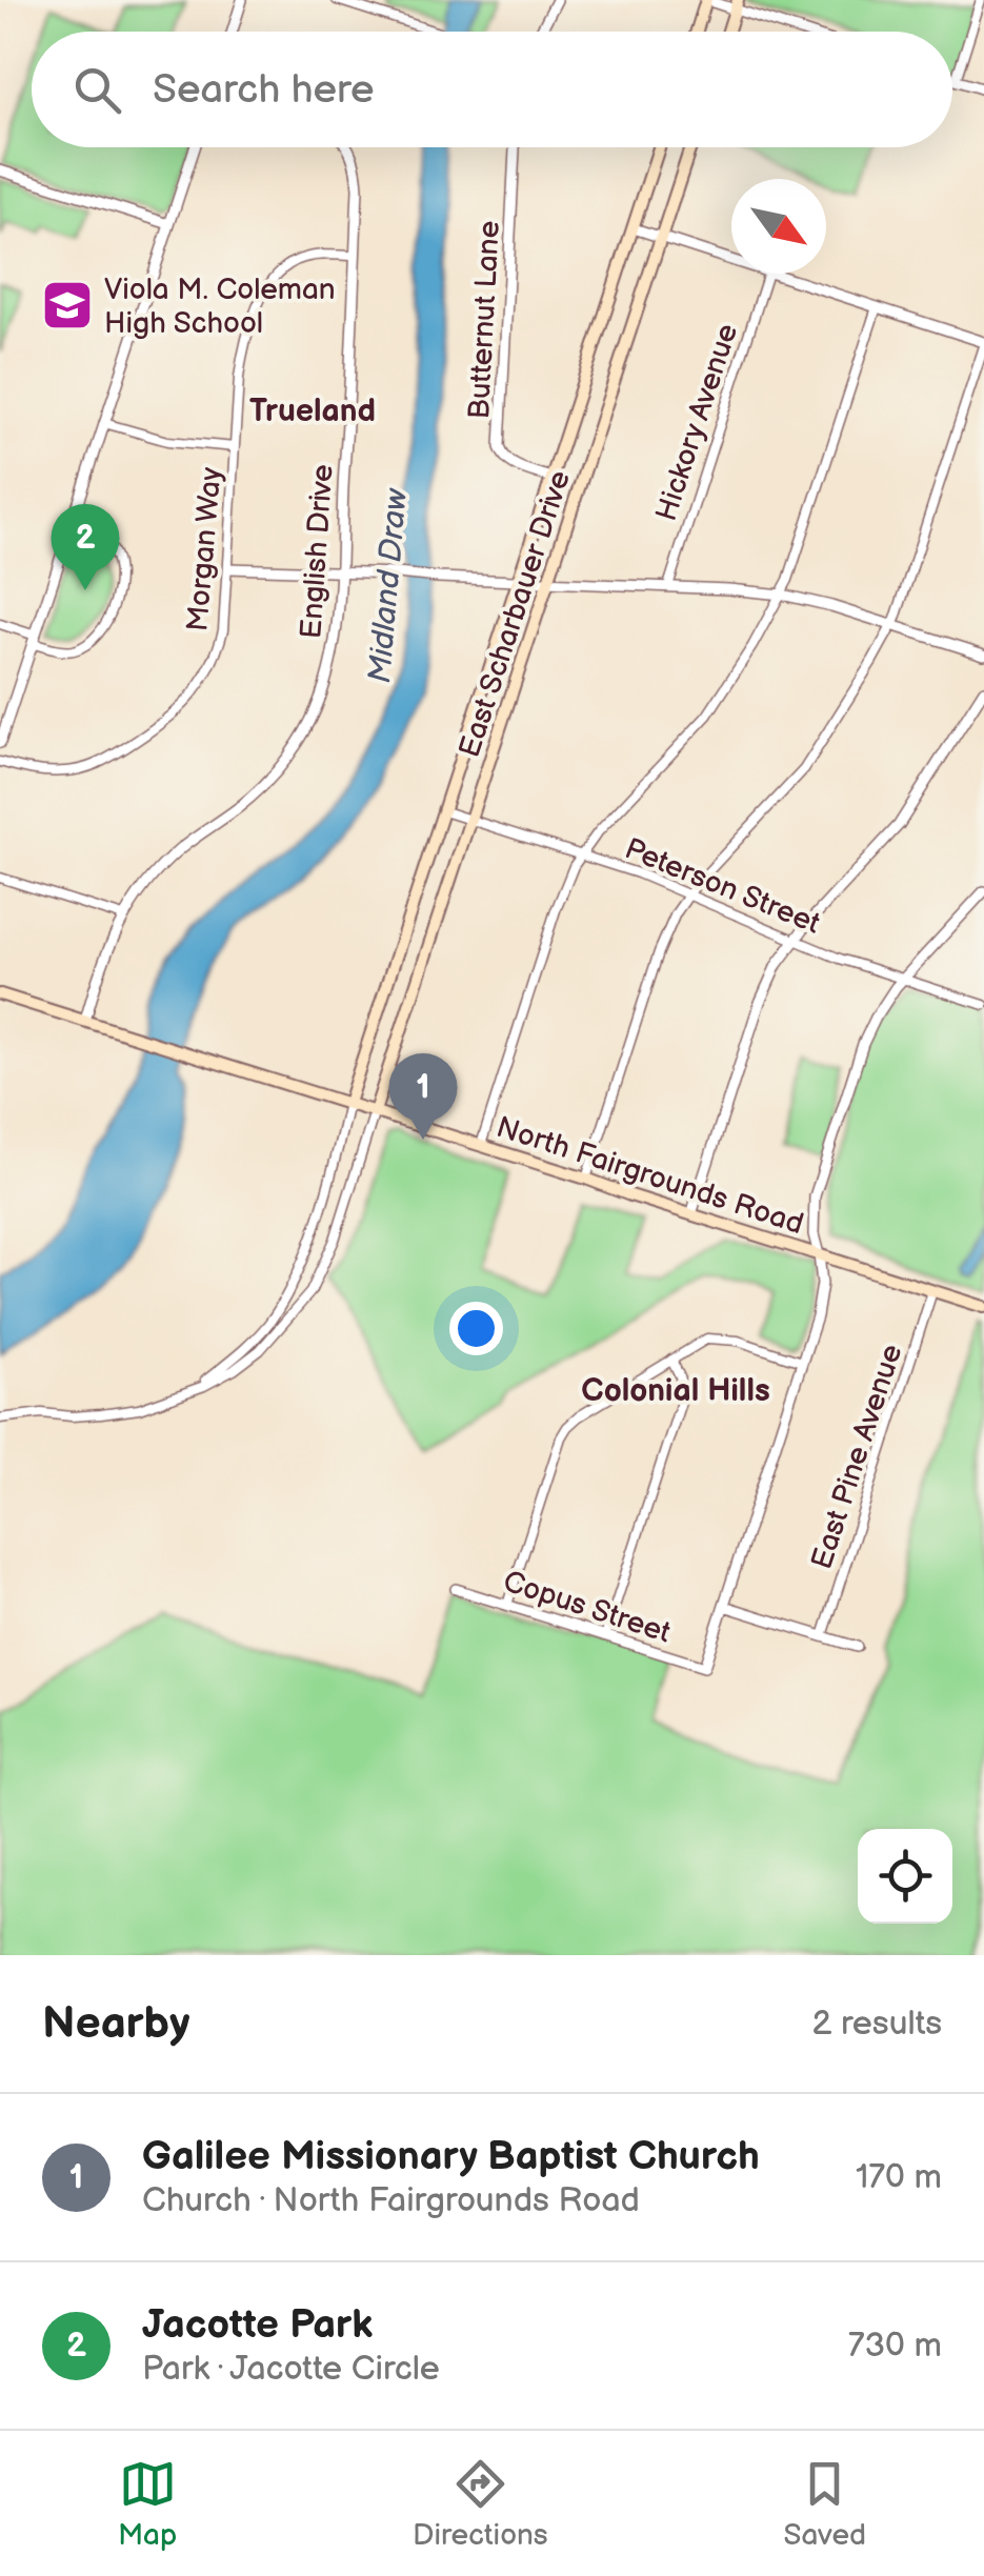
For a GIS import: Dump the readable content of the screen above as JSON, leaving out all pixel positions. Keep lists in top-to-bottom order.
{
  "streets": {
    "main road": ["East Scharbauer Drive", "North Fairgrounds Road"],
    "street": [
      "Butternut Lane",
      "Hickory Avenue",
      "Morgan Way",
      "English Drive",
      "Peterson Street",
      "East Pine Avenue",
      "Copus Street"
    ]
  },
  "crossings": [
    ["Butternut Lane", "East Scharbauer Drive"],
    ["Morgan Way", "English Drive"],
    ["English Drive", "North Fairgrounds Road"],
    ["East Scharbauer Drive", "Peterson Street"],
    ["East Scharbauer Drive", "North Fairgrounds Road"],
    ["North Fairgrounds Road", "East Pine Avenue"]
  ],
  "districts": ["Trueland", "Colonial Hills"],
  "water": ["Midland Draw"],
  "places": {
    "school or university": ["Viola M. Coleman High School"]
  },
  "north": "bottom right",
  "page": {
    "search": "Search here",
    "pins": ["2", "1"],
    "heading": ["Nearby", "2 results"],
    "list": [
      {
        "mark": "1",
        "name": "Galilee Missionary Baptist Church",
        "note": "Church · North Fairgrounds Road",
        "value": "170 m"
      },
      {
        "mark": "2",
        "name": "Jacotte Park",
        "note": "Park · Jacotte Circle",
        "value": "730 m"
      }
    ],
    "nav": ["Map", "Directions", "Saved"]
  }
}
